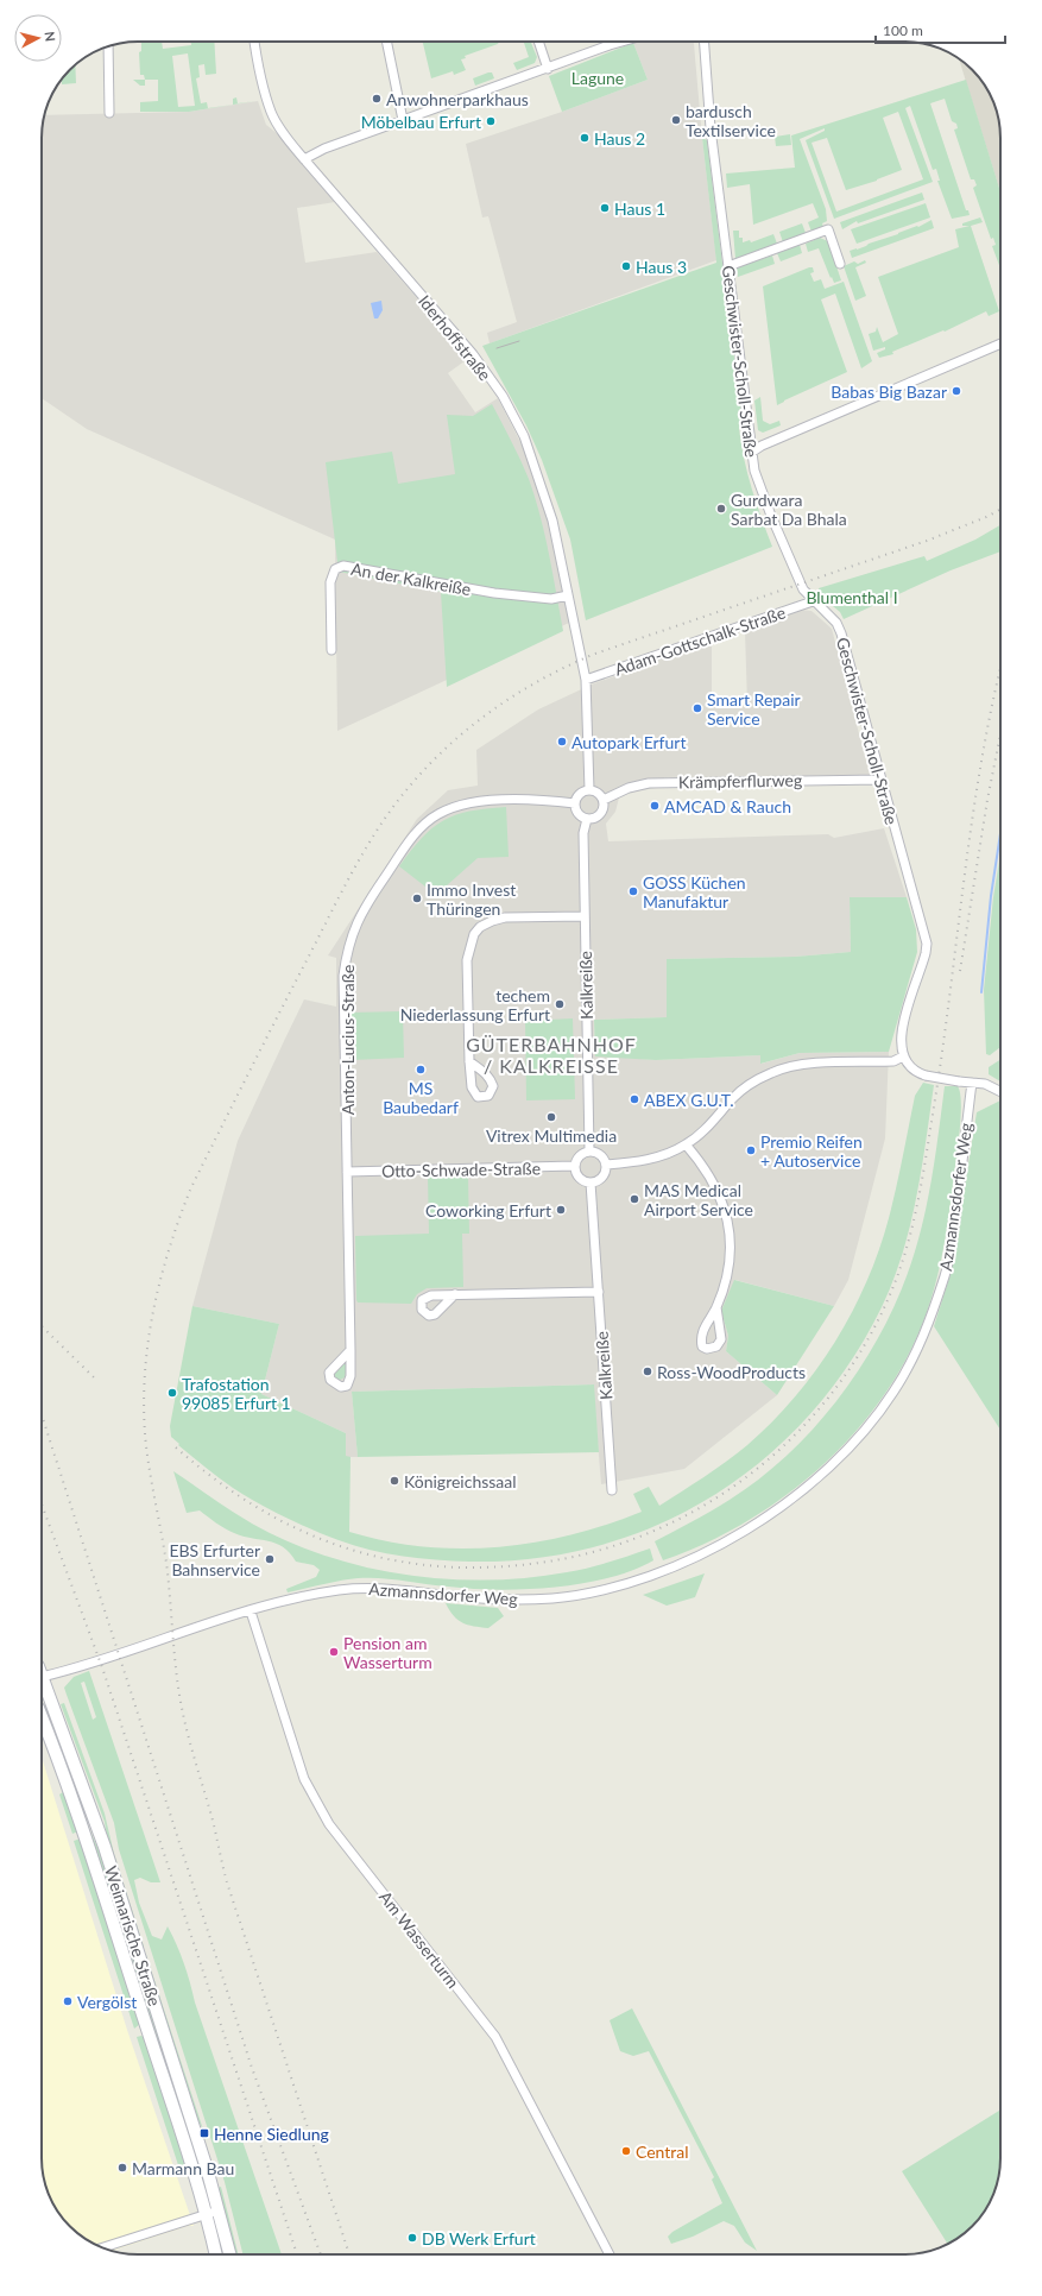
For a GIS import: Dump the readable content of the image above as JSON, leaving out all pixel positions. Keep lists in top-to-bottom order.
{
  "streets": {
    "main road": ["Weimarische Straße"],
    "street": [
      "Iderhoffstraße",
      "Geschwister-Scholl-Straße",
      "An der Kalkreiße",
      "Adam-Gottschalk-Straße",
      "Krämpferflurweg",
      "Kalkreiße",
      "Anton-Lucius-Straße",
      "Otto-Schwade-Straße",
      "Azmannsdorfer Weg",
      "Am Wasserturm"
    ]
  },
  "crossings": [
    ["Iderhoffstraße", "An der Kalkreiße"],
    ["Iderhoffstraße", "Adam-Gottschalk-Straße"],
    ["Geschwister-Scholl-Straße", "Adam-Gottschalk-Straße"],
    ["Geschwister-Scholl-Straße", "Krämpferflurweg"],
    ["Krämpferflurweg", "Kalkreiße"],
    ["Krämpferflurweg", "Anton-Lucius-Straße"],
    ["Kalkreiße", "Anton-Lucius-Straße"],
    ["Kalkreiße", "Otto-Schwade-Straße"],
    ["Anton-Lucius-Straße", "Otto-Schwade-Straße"],
    ["Azmannsdorfer Weg", "Am Wasserturm"]
  ],
  "districts": ["GÜTERBAHNHOF / KALKREISSE"],
  "parks": ["Lagune", "Blumenthal I"],
  "places": {
    "other": [
      "Anwohnerparkhaus",
      "bardusch Textilservice",
      "Möbelbau Erfurt",
      "Haus 2",
      "Haus 1",
      "Haus 3",
      "Babas Big Bazar",
      "Gurdwara Sarbat Da Bhala",
      "Smart Repair Service",
      "Autopark Erfurt",
      "AMCAD & Rauch",
      "GOSS Küchen Manufaktur",
      "Immo Invest Thüringen",
      "techem Niederlassung Erfurt",
      "MS Baubedarf",
      "ABEX G.U.T.",
      "Vitrex Multimedia",
      "Premio Reifen + Autoservice",
      "MAS Medical Airport Service",
      "Coworking Erfurt",
      "Ross-WoodProducts",
      "Trafostation 99085 Erfurt 1",
      "Königreichssaal",
      "EBS Erfurter Bahnservice",
      "Pension am Wasserturm",
      "Vergölst",
      "Central",
      "Marmann Bau",
      "DB Werk Erfurt"
    ],
    "transit": ["Henne Siedlung"]
  },
  "scale_bar": "100 m",
  "north": "right"
}
